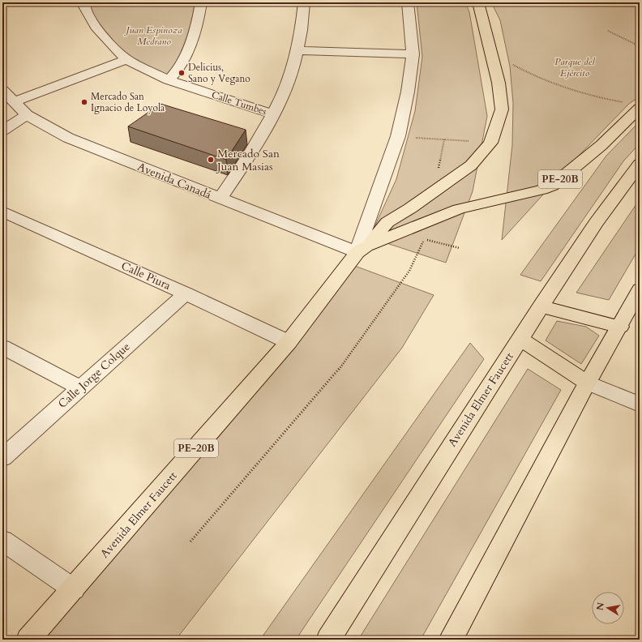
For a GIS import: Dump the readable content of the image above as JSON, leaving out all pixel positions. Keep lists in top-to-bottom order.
{
  "streets": {
    "main road": ["PE-20B", "Avenida Elmer Faucett"],
    "street": [
      "Calle Tumbes",
      "Avenida Canadá",
      "Calle Piura",
      "Calle Jorge Colque"
    ]
  },
  "crossings": [
    ["PE-20B", "Avenida Canadá"],
    ["PE-20B", "Avenida Elmer Faucett"],
    ["Avenida Canadá", "Avenida Elmer Faucett"],
    ["Calle Piura", "Calle Jorge Colque"],
    ["Calle Piura", "Avenida Elmer Faucett"]
  ],
  "parks": ["Juan Espinoza Medrano", "Parque del Ejército"],
  "places": ["Delicius, Sano y Vegano", "Mercado San Ignacio de Loyola", "Mercado San Juan Masias"],
  "north": "left"
}
